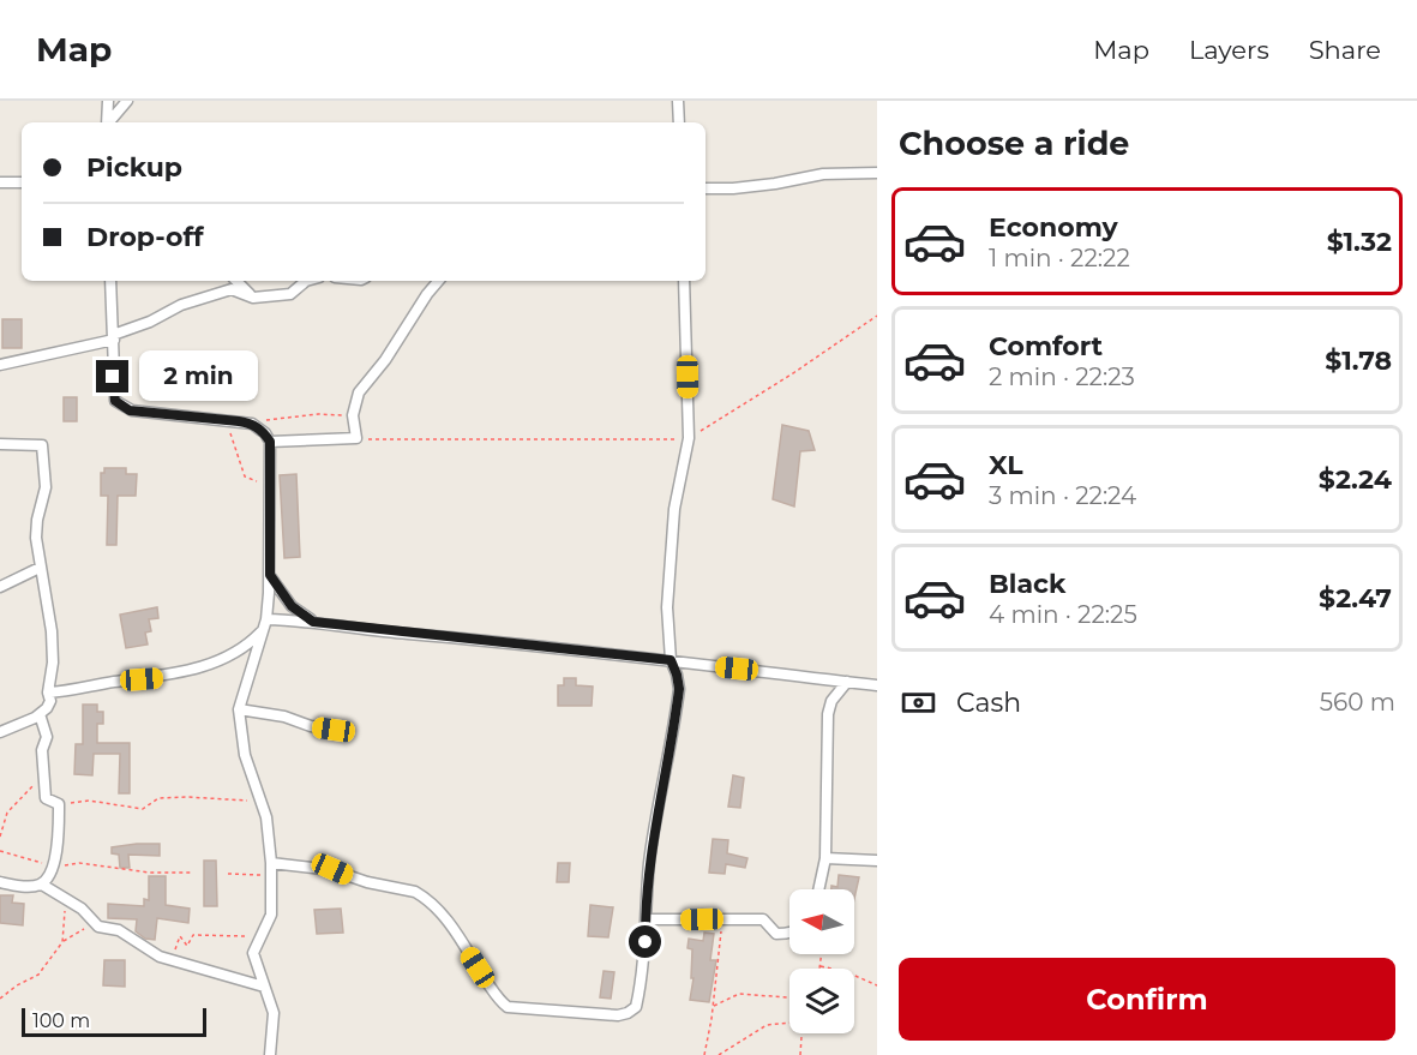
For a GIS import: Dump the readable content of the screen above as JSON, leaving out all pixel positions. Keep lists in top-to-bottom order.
{
  "scale_bar": "100 m",
  "north": "left",
  "page": {
    "header": "Map",
    "nav": ["Map", "Layers", "Share"],
    "heading": "Choose a ride",
    "banner": ["Pickup", "Drop-off"],
    "list": [
      {
        "name": "Economy",
        "note": "1 min · 22:22",
        "value": "$1.32"
      },
      {
        "name": "Comfort",
        "note": "2 min · 22:23",
        "value": "$1.78"
      },
      {
        "name": "XL",
        "note": "3 min · 22:24",
        "value": "$2.24"
      },
      {
        "name": "Black",
        "note": "4 min · 22:25",
        "value": "$2.47"
      }
    ],
    "bubble": "2 min",
    "pay": ["Cash", "560 m"],
    "buttons": "Confirm",
    "scale": "100 m"
  }
}
